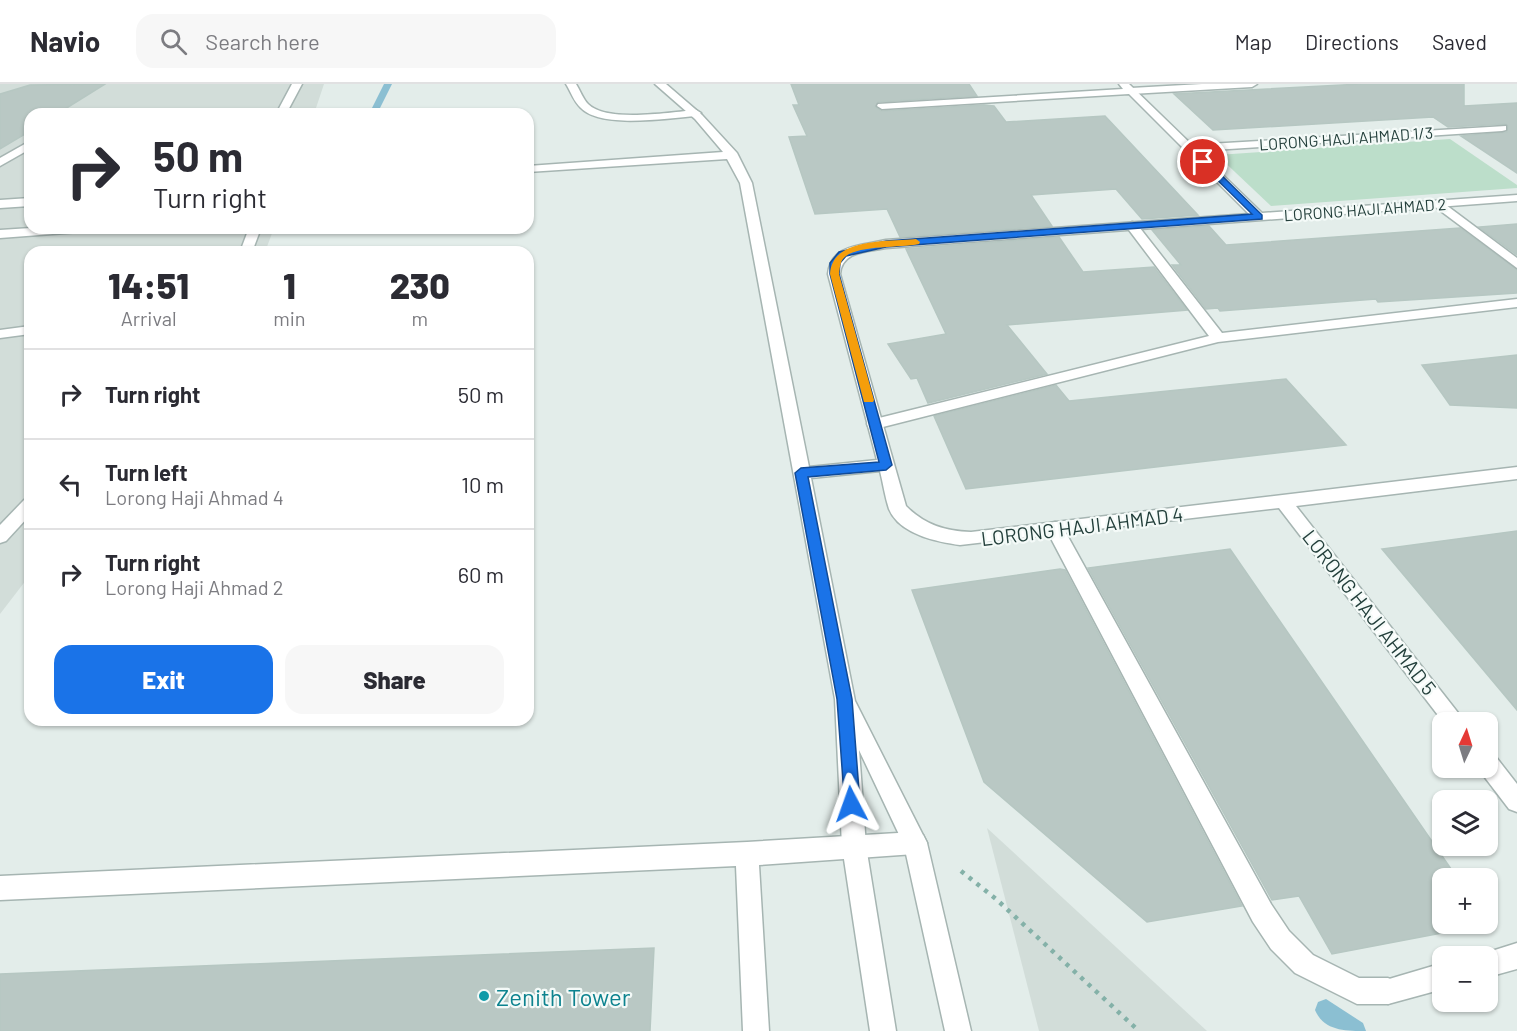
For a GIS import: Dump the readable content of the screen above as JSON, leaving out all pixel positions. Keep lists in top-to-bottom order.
{
  "streets": {
    "street": [
      "LORONG HAJI AHMAD 1/3",
      "LORONG HAJI AHMAD 2",
      "LORONG HAJI AHMAD 4",
      "LORONG HAJI AHMAD 5"
    ]
  },
  "crossings": [
    ["LORONG HAJI AHMAD 2", "LORONG HAJI AHMAD 4"],
    ["LORONG HAJI AHMAD 4", "LORONG HAJI AHMAD 5"]
  ],
  "places": ["Zenith Tower"],
  "north": "top",
  "page": {
    "header": "Navio",
    "search": "Search here",
    "nav": ["Map", "Directions", "Saved"],
    "turn": ["50 m", "Turn right"],
    "eta": [
      "14:51",
      "Arrival",
      "1",
      "min",
      "230",
      "m"
    ],
    "list": [
      {
        "name": "Turn right",
        "value": "50 m"
      },
      {
        "name": "Turn left",
        "note": "Lorong Haji Ahmad 4",
        "value": "10 m"
      },
      {
        "name": "Turn right",
        "note": "Lorong Haji Ahmad 2",
        "value": "60 m"
      }
    ],
    "buttons": ["Exit", "Share"],
    "map_buttons": ["+", "−"]
  }
}
